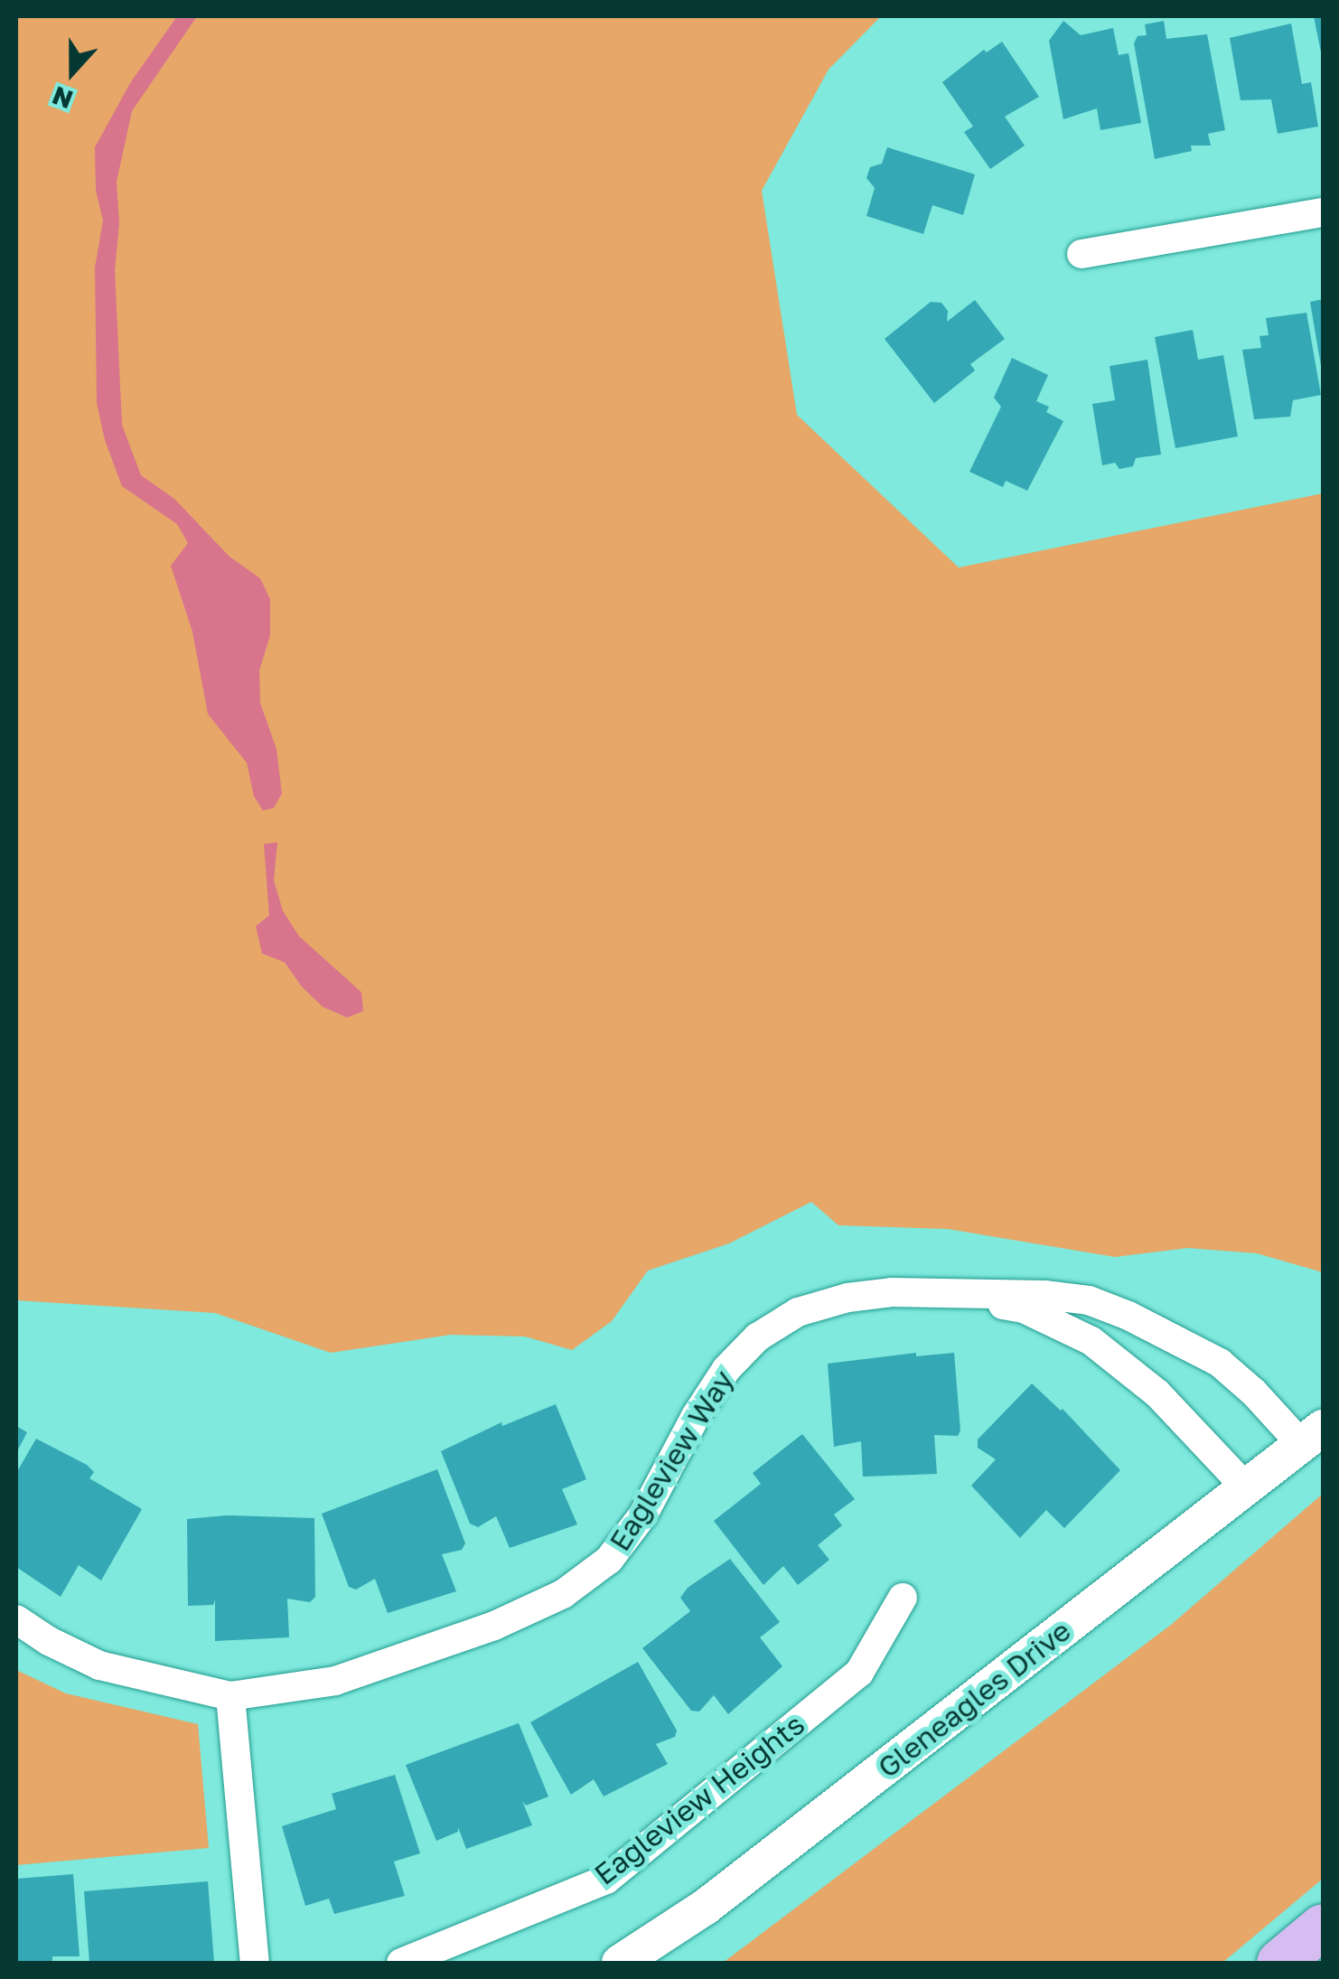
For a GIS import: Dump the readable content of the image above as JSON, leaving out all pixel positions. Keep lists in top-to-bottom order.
{
  "streets": {
    "street": ["Eagleview Way", "Gleneagles Drive", "Eagleview Heights"]
  },
  "crossings": [
    ["Eagleview Way", "Gleneagles Drive"]
  ],
  "north": "bottom"
}
